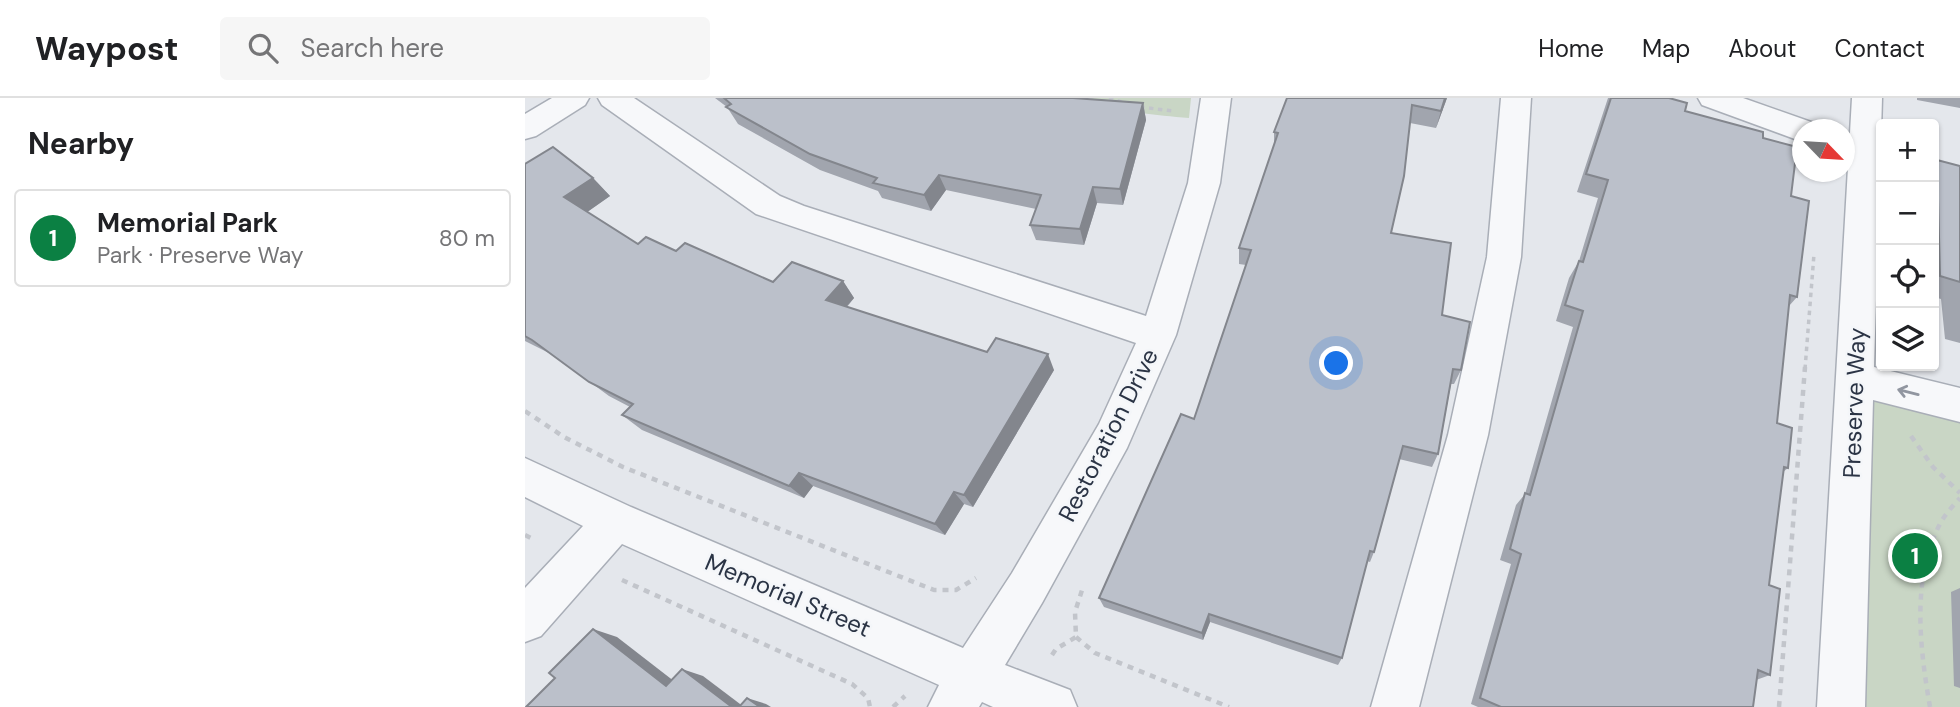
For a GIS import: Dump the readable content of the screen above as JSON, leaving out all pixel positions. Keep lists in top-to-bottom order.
{
  "streets": {
    "street": ["Preserve Way", "Restoration Drive", "Memorial Street"]
  },
  "crossings": [
    ["Restoration Drive", "Memorial Street"]
  ],
  "north": "bottom right",
  "page": {
    "header": "Waypost",
    "search": "Search here",
    "nav": [
      "Home",
      "Map",
      "About",
      "Contact"
    ],
    "heading": "Nearby",
    "map_buttons": ["+", "−"],
    "list": [
      {
        "mark": "1",
        "name": "Memorial Park",
        "note": "Park · Preserve Way",
        "value": "80 m"
      }
    ],
    "pins": "1"
  }
}
